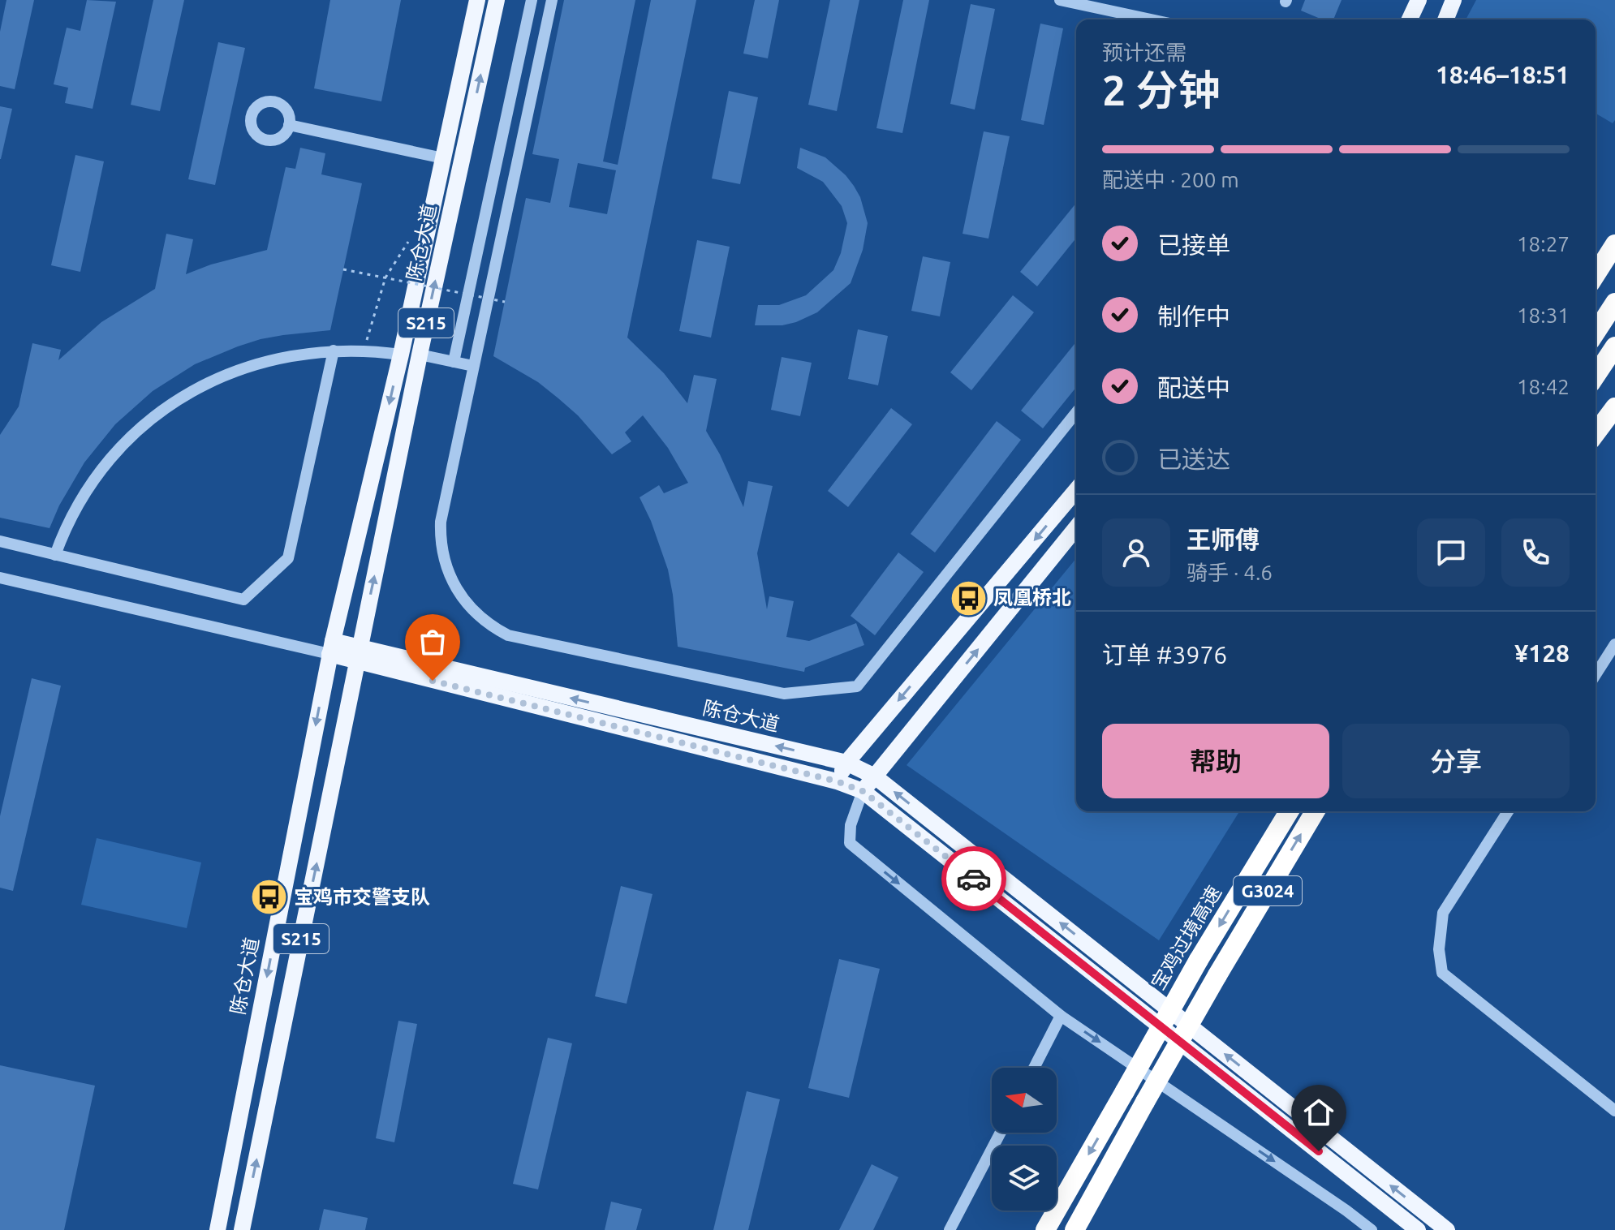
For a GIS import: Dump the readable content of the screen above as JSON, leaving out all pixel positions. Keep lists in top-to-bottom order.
{
  "streets": {
    "highway": ["G3024", "宝鸡过境高速"],
    "main road": ["陈仓大道", "S215"]
  },
  "places": {
    "bus stop": ["凤凰桥北", "宝鸡市交警支队"]
  },
  "north": "left",
  "page": {
    "heading": ["2 分钟", "预计还需", "18:46–18:51"],
    "panel": [
      "王师傅",
      "骑手 · 4.6",
      "订单 #3976",
      "¥128"
    ],
    "bar": "配送中 · 200 m",
    "list": [
      ["已接单", "18:27"],
      ["制作中", "18:31"],
      ["配送中", "18:42"],
      "已送达"
    ],
    "buttons": ["帮助", "分享"]
  }
}
